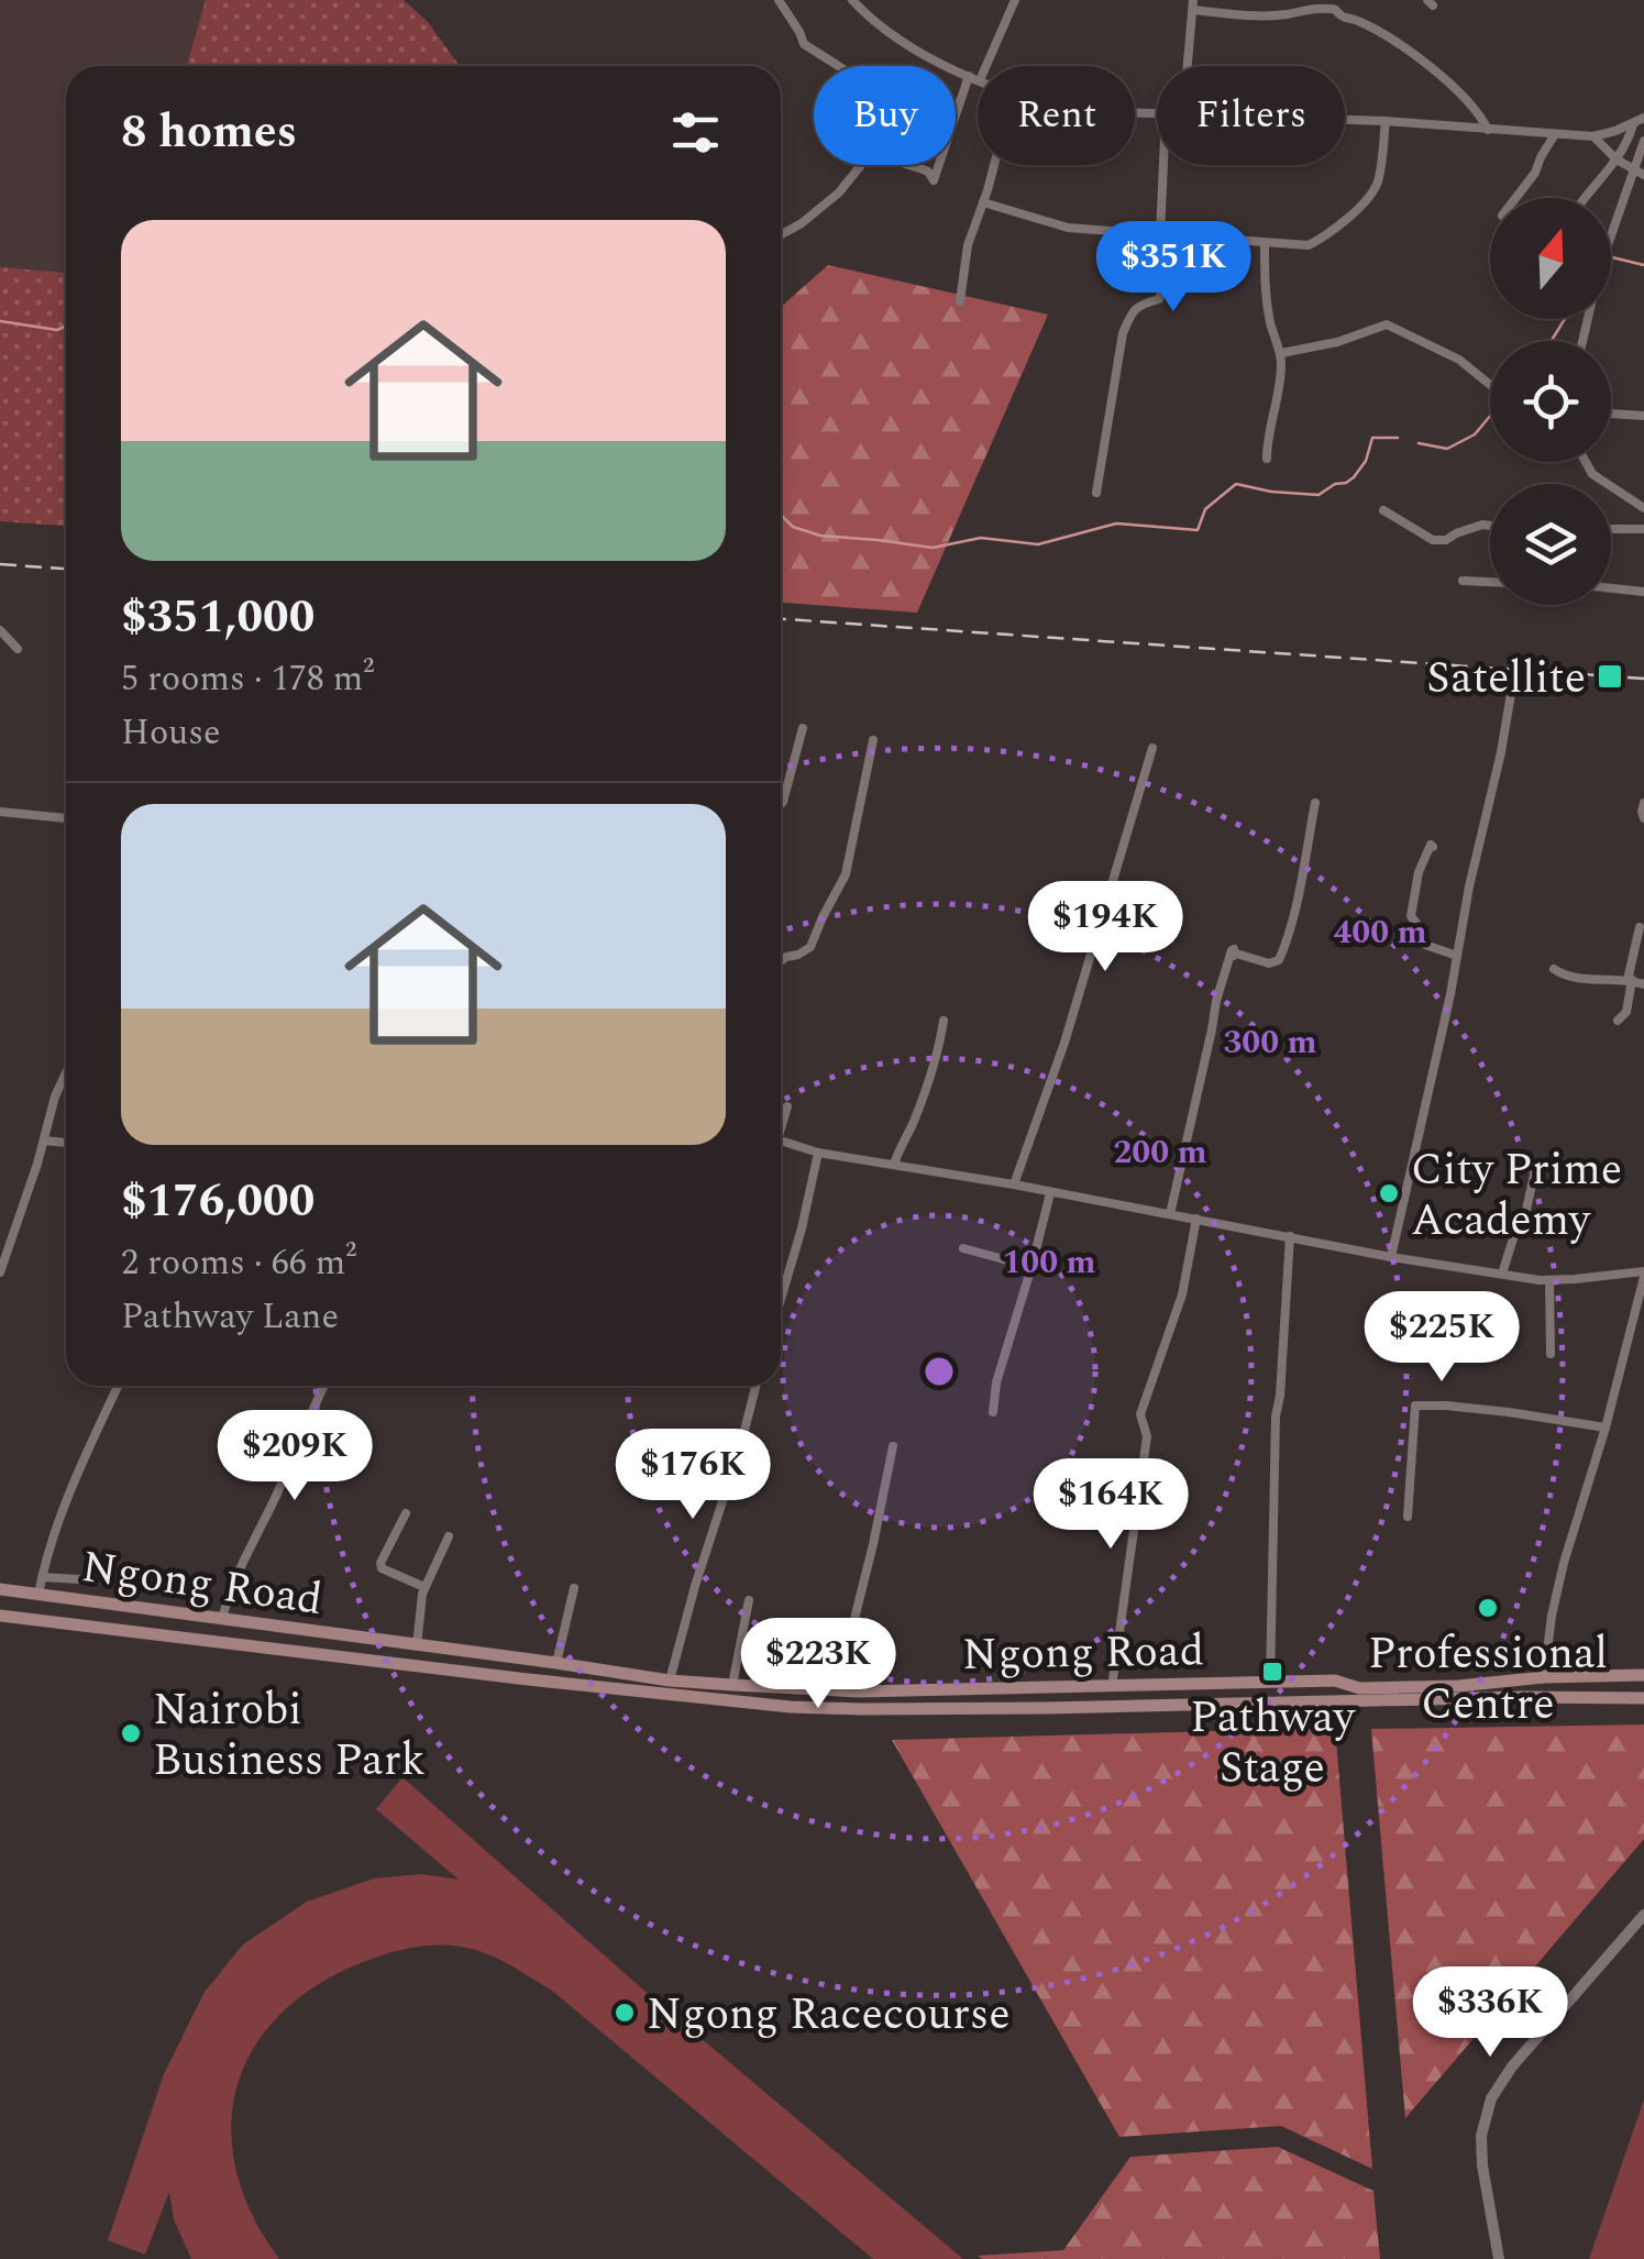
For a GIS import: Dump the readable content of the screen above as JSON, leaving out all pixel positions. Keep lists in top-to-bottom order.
{
  "streets": {
    "main road": ["Ngong Road"]
  },
  "places": {
    "transit": ["Satellite", "Pathway Stage"],
    "other": [
      "City Prime Academy",
      "Professional Centre",
      "Nairobi Business Park",
      "Ngong Racecourse"
    ]
  },
  "north": "top",
  "page": {
    "chip": ["Buy", "Rent", "Filters"],
    "heading": "8 homes",
    "list": [
      {
        "name": "$351,000",
        "note": "5 rooms · 178 m² · House"
      },
      {
        "name": "$176,000",
        "note": "2 rooms · 66 m² · Pathway Lane"
      }
    ],
    "price": [
      "$351K",
      "$194K",
      "$225K",
      "$209K",
      "$176K",
      "$164K",
      "$223K",
      "$336K"
    ]
  },
  "rings": [
    "400 m",
    "300 m",
    "200 m",
    "100 m"
  ]
}
